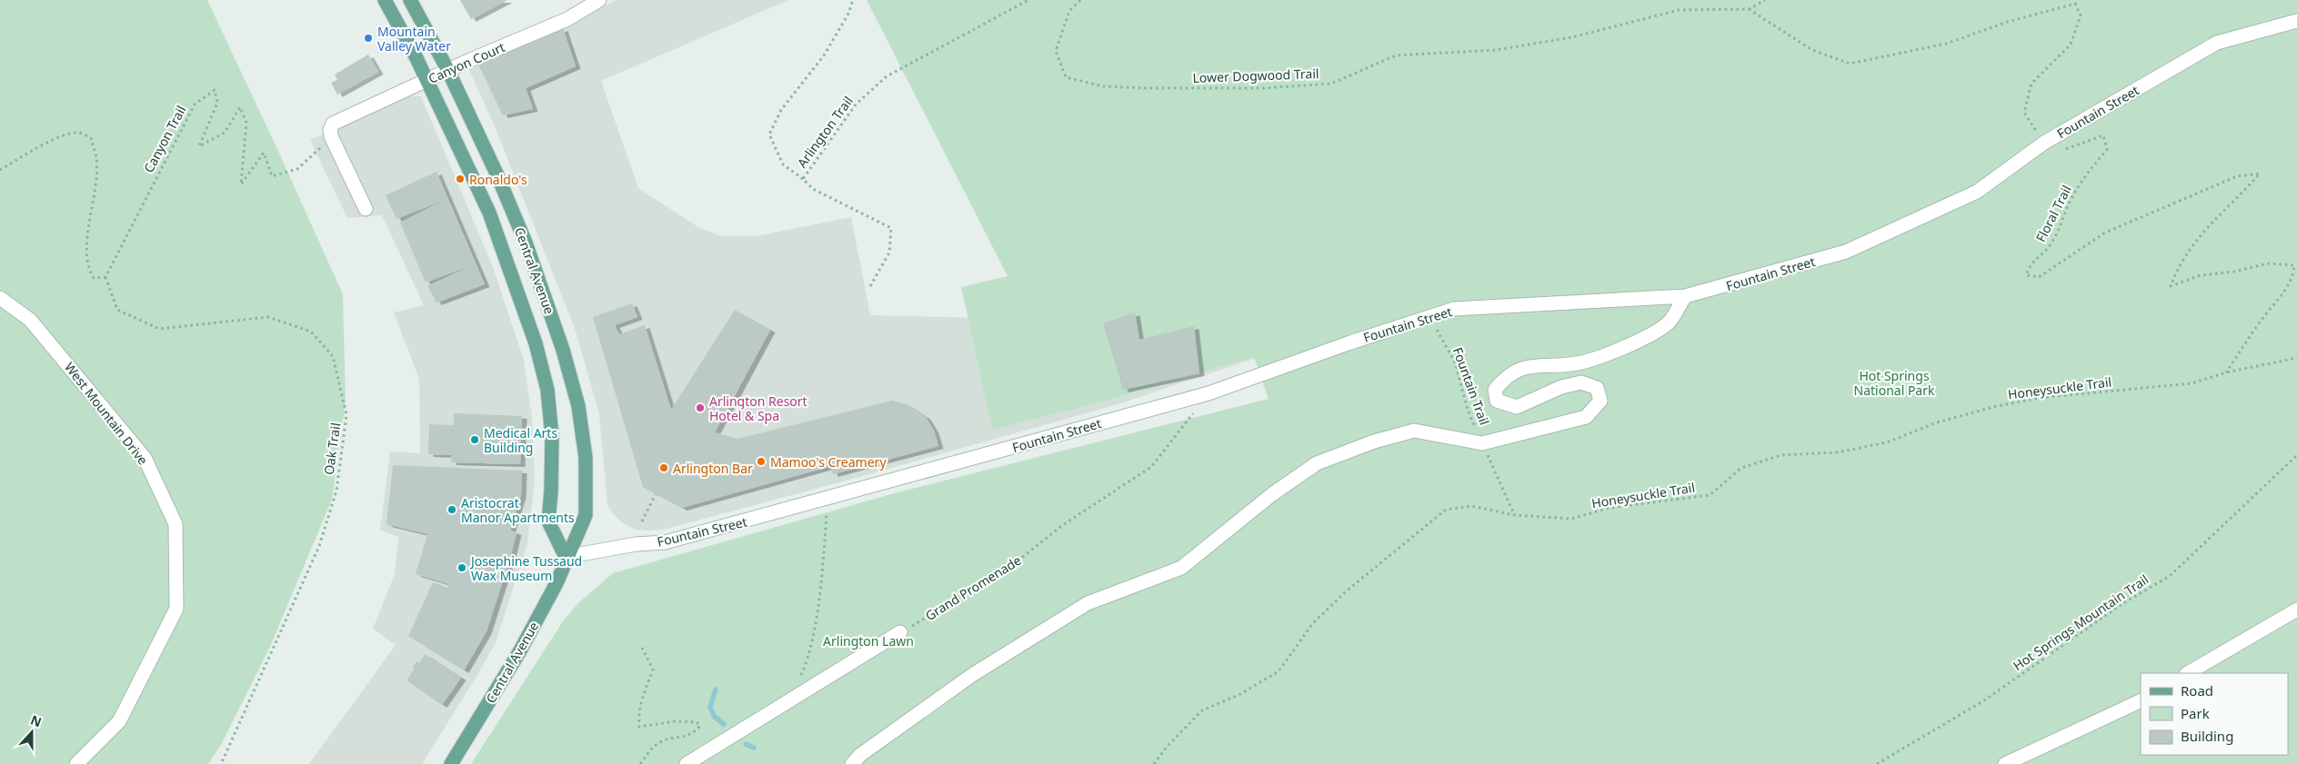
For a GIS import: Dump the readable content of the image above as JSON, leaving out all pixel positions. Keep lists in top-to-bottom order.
{
  "streets": {
    "main road": ["Central Avenue"],
    "street": ["Canyon Court", "Fountain Street", "West Mountain Drive"],
    "path": [
      "Lower Dogwood Trail",
      "Arlington Trail",
      "Canyon Trail",
      "Floral Trail",
      "Fountain Trail",
      "Honeysuckle Trail",
      "Oak Trail",
      "Grand Promenade",
      "Hot Springs Mountain Trail"
    ]
  },
  "crossings": [
    ["Canyon Court", "Canyon Trail"],
    ["Canyon Court", "Central Avenue"],
    ["Fountain Street", "Central Avenue"],
    ["Fountain Street", "Fountain Trail"],
    ["Fountain Street", "Grand Promenade"],
    ["Canyon Trail", "Oak Trail"],
    ["Floral Trail", "Honeysuckle Trail"],
    ["Fountain Trail", "Honeysuckle Trail"]
  ],
  "parks": ["Hot Springs National Park", "Arlington Lawn"],
  "places": [
    "Mountain Valley Water",
    "Ronaldo's",
    "Arlington Resort Hotel & Spa",
    "Medical Arts Building",
    "Mamoo's Creamery",
    "Arlington Bar",
    "Aristocrat Manor Apartments",
    "Josephine Tussaud Wax Museum"
  ],
  "legend": ["Road", "Park", "Building"],
  "north": "top"
}
